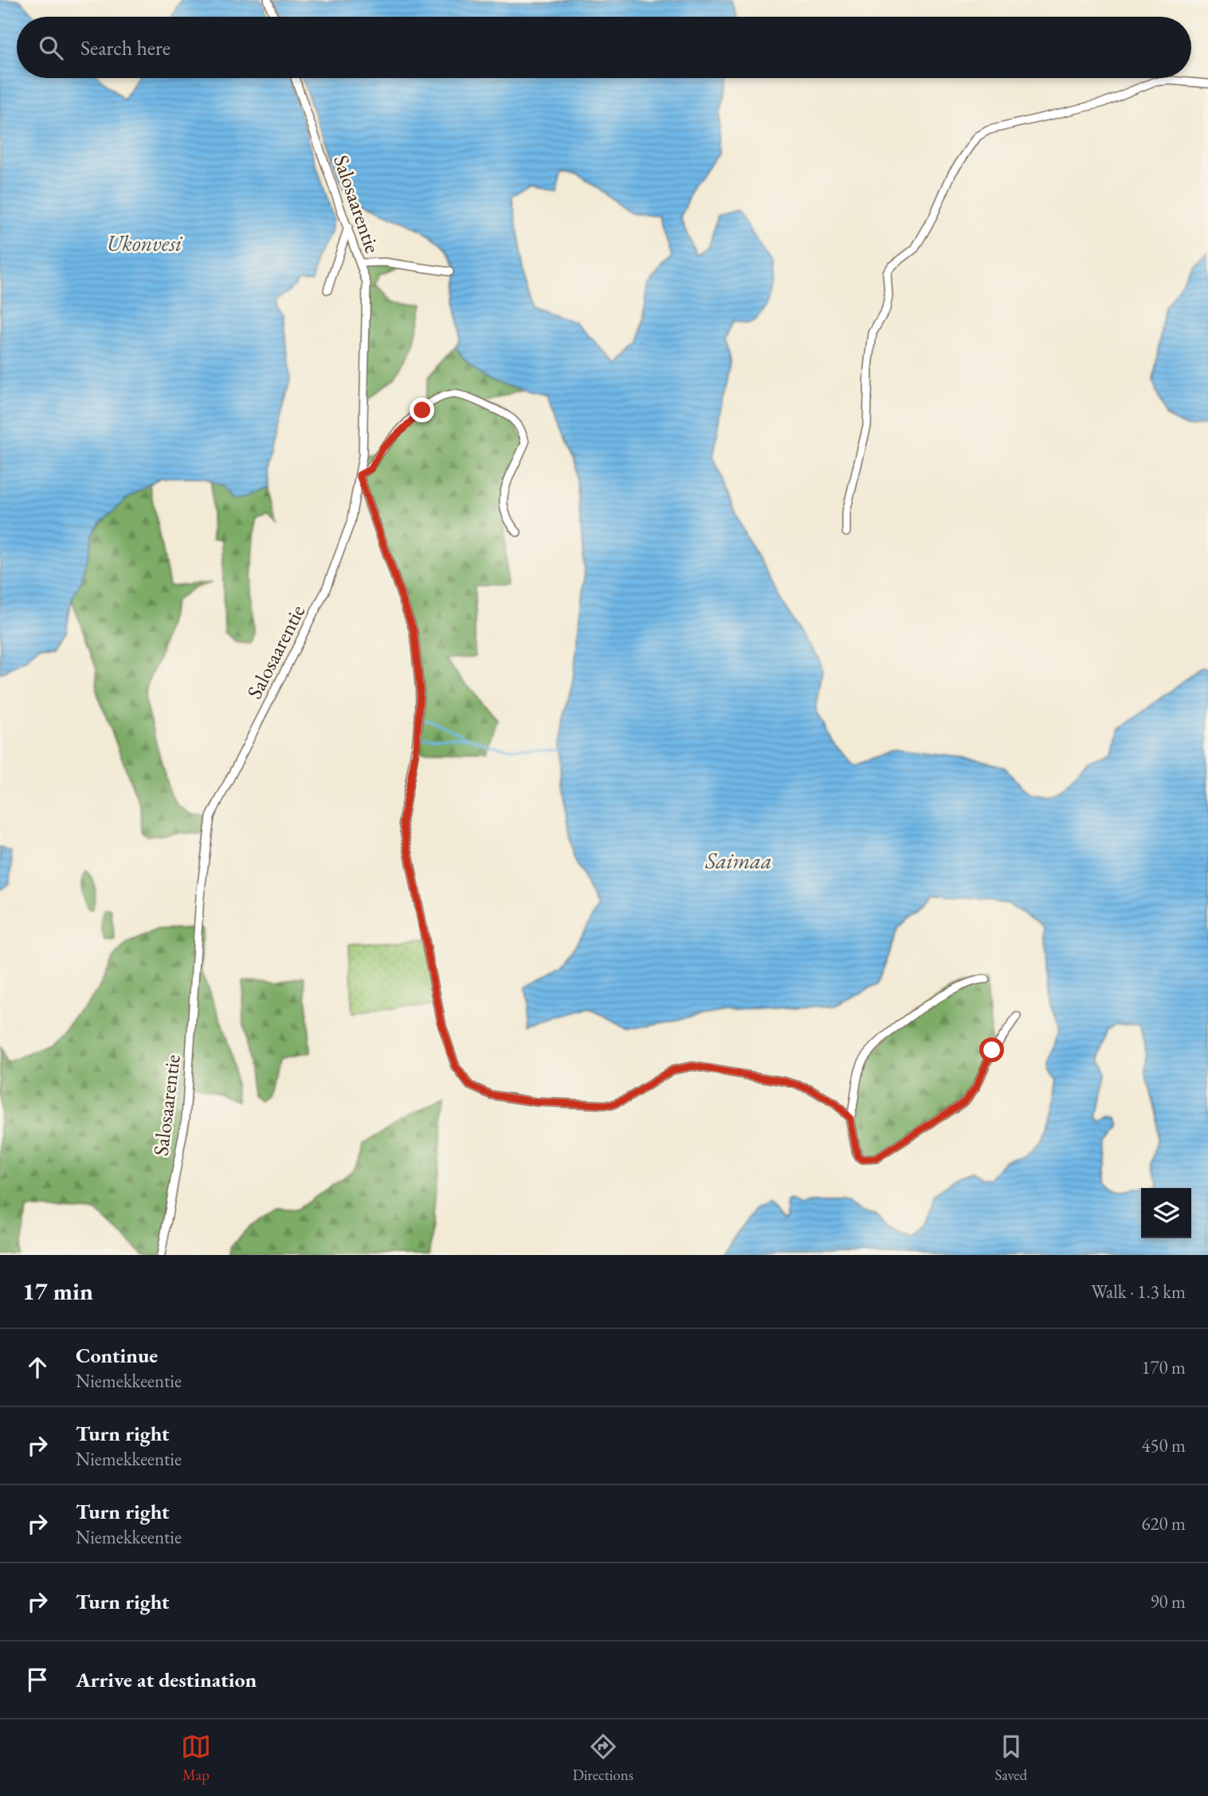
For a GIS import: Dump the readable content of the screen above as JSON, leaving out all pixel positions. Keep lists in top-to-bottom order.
{
  "streets": {
    "street": ["Salosaarentie"]
  },
  "water": ["Ukonvesi", "Saimaa"],
  "page": {
    "search": "Search here",
    "heading": ["17 min", "Walk · 1.3 km"],
    "list": [
      ["Continue", "Niemekkeentie", "170 m"],
      ["Turn right", "Niemekkeentie", "450 m"],
      ["Turn right", "Niemekkeentie", "620 m"],
      ["Turn right", "90 m"],
      "Arrive at destination"
    ],
    "nav": ["Map", "Directions", "Saved"]
  }
}
